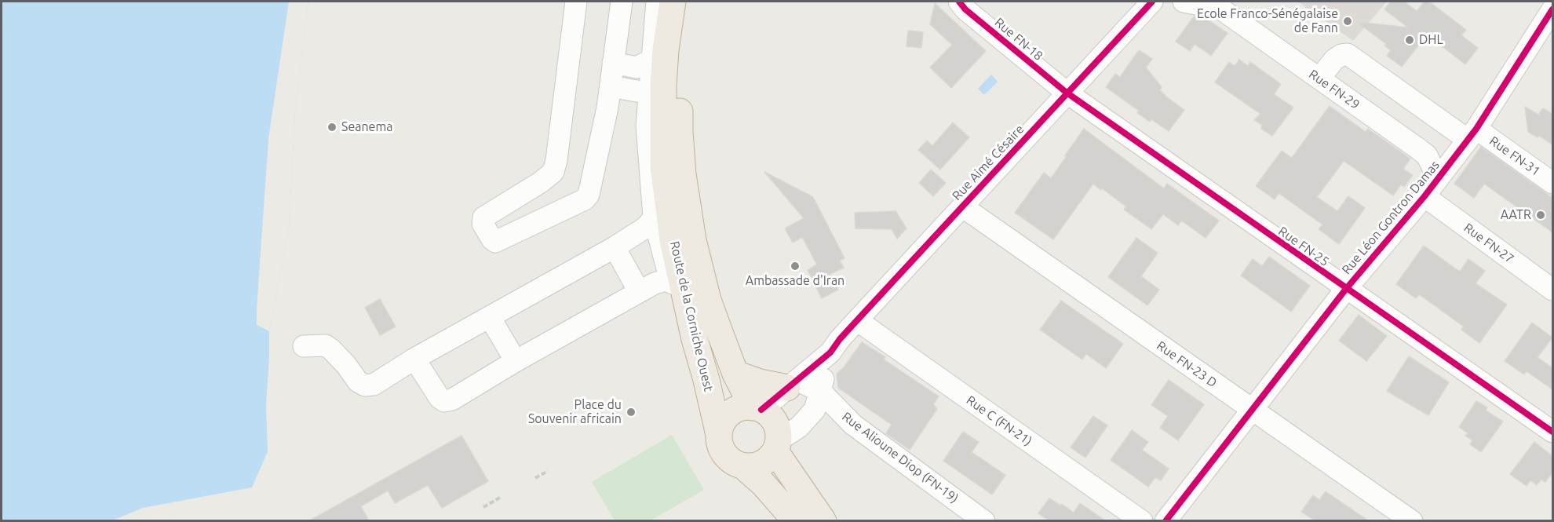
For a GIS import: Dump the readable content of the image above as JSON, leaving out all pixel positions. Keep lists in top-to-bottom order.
{
  "streets": {
    "highway": ["Route de la Corniche Ouest"],
    "street": [
      "Rue FN-18",
      "Rue FN-29",
      "Rue FN-31",
      "Rue Aimé Césaire",
      "Rue Léon Gontron Damas",
      "Rue FN-27",
      "Rue FN-25",
      "Rue FN-23 D",
      "Rue C (FN-21)",
      "Rue Alioune Diop (FN-19)"
    ]
  },
  "crossings": [
    ["Rue FN-18", "Rue Aimé Césaire"],
    ["Rue FN-18", "Rue FN-25"],
    ["Rue FN-29", "Rue FN-31"],
    ["Rue FN-29", "Rue Léon Gontron Damas"],
    ["Rue FN-31", "Rue Léon Gontron Damas"],
    ["Rue Aimé Césaire", "Rue FN-25"],
    ["Rue Aimé Césaire", "Route de la Corniche Ouest"],
    ["Rue Aimé Césaire", "Rue FN-23 D"],
    ["Rue Aimé Césaire", "Rue C (FN-21)"],
    ["Rue Aimé Césaire", "Rue Alioune Diop (FN-19)"],
    ["Rue Léon Gontron Damas", "Rue FN-27"],
    ["Rue Léon Gontron Damas", "Rue FN-25"],
    ["Rue Léon Gontron Damas", "Rue FN-23 D"]
  ],
  "places": [
    "Ecole Franco-Sénégalaise de Fann",
    "DHL",
    "Seanema",
    "AATR",
    "Ambassade d'Iran",
    "Place du Souvenir africain"
  ]
}
